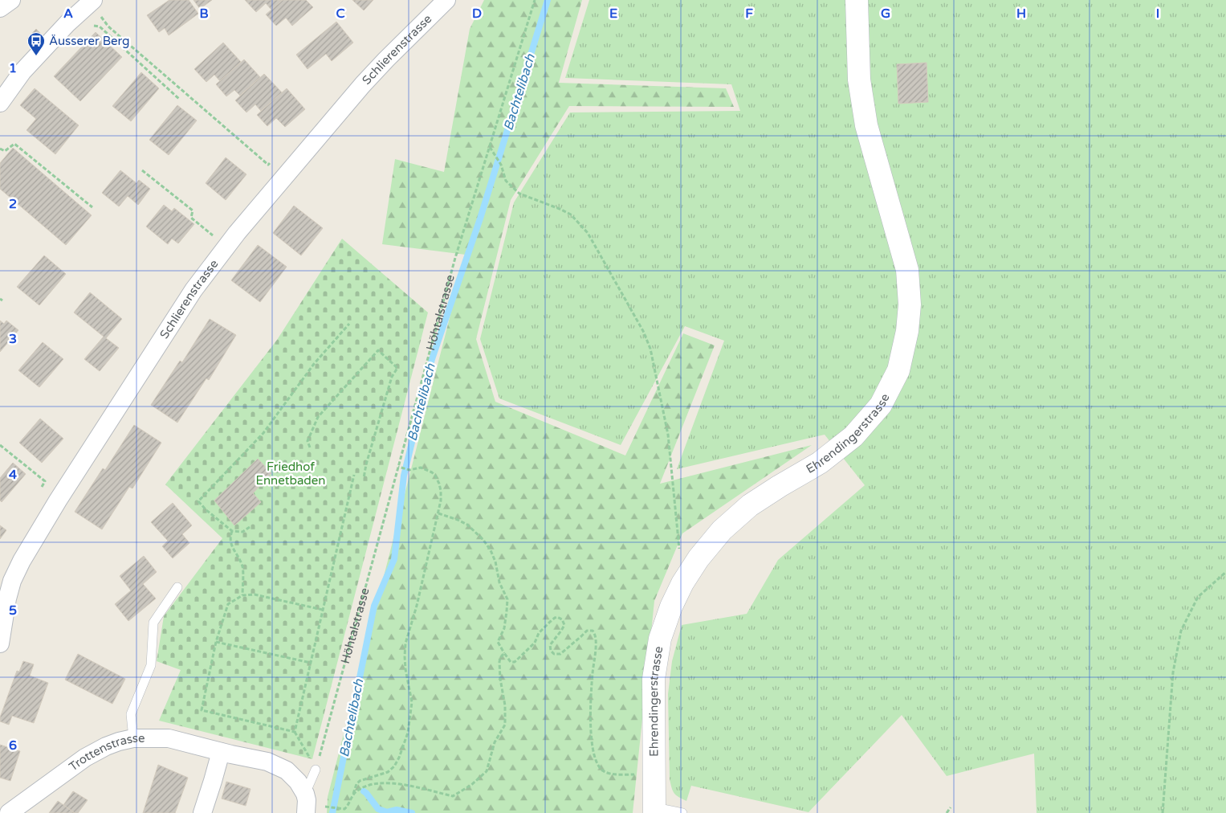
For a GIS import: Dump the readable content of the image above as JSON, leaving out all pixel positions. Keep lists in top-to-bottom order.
{
  "streets": {
    "main road": ["Ehrendingerstrasse"],
    "street": ["Schlierenstrasse", "Trottenstrasse"],
    "path": ["Höhtalstrasse"]
  },
  "water": ["Bachtelibach"],
  "parks": ["Friedhof Ennetbaden"],
  "places": {
    "bus stop": ["Äusserer Berg"]
  },
  "grid": {
    "columns": [
      "A",
      "B",
      "C",
      "D",
      "E",
      "F",
      "G",
      "H",
      "I"
    ],
    "rows": [
      "1",
      "2",
      "3",
      "4",
      "5",
      "6"
    ]
  }
}
